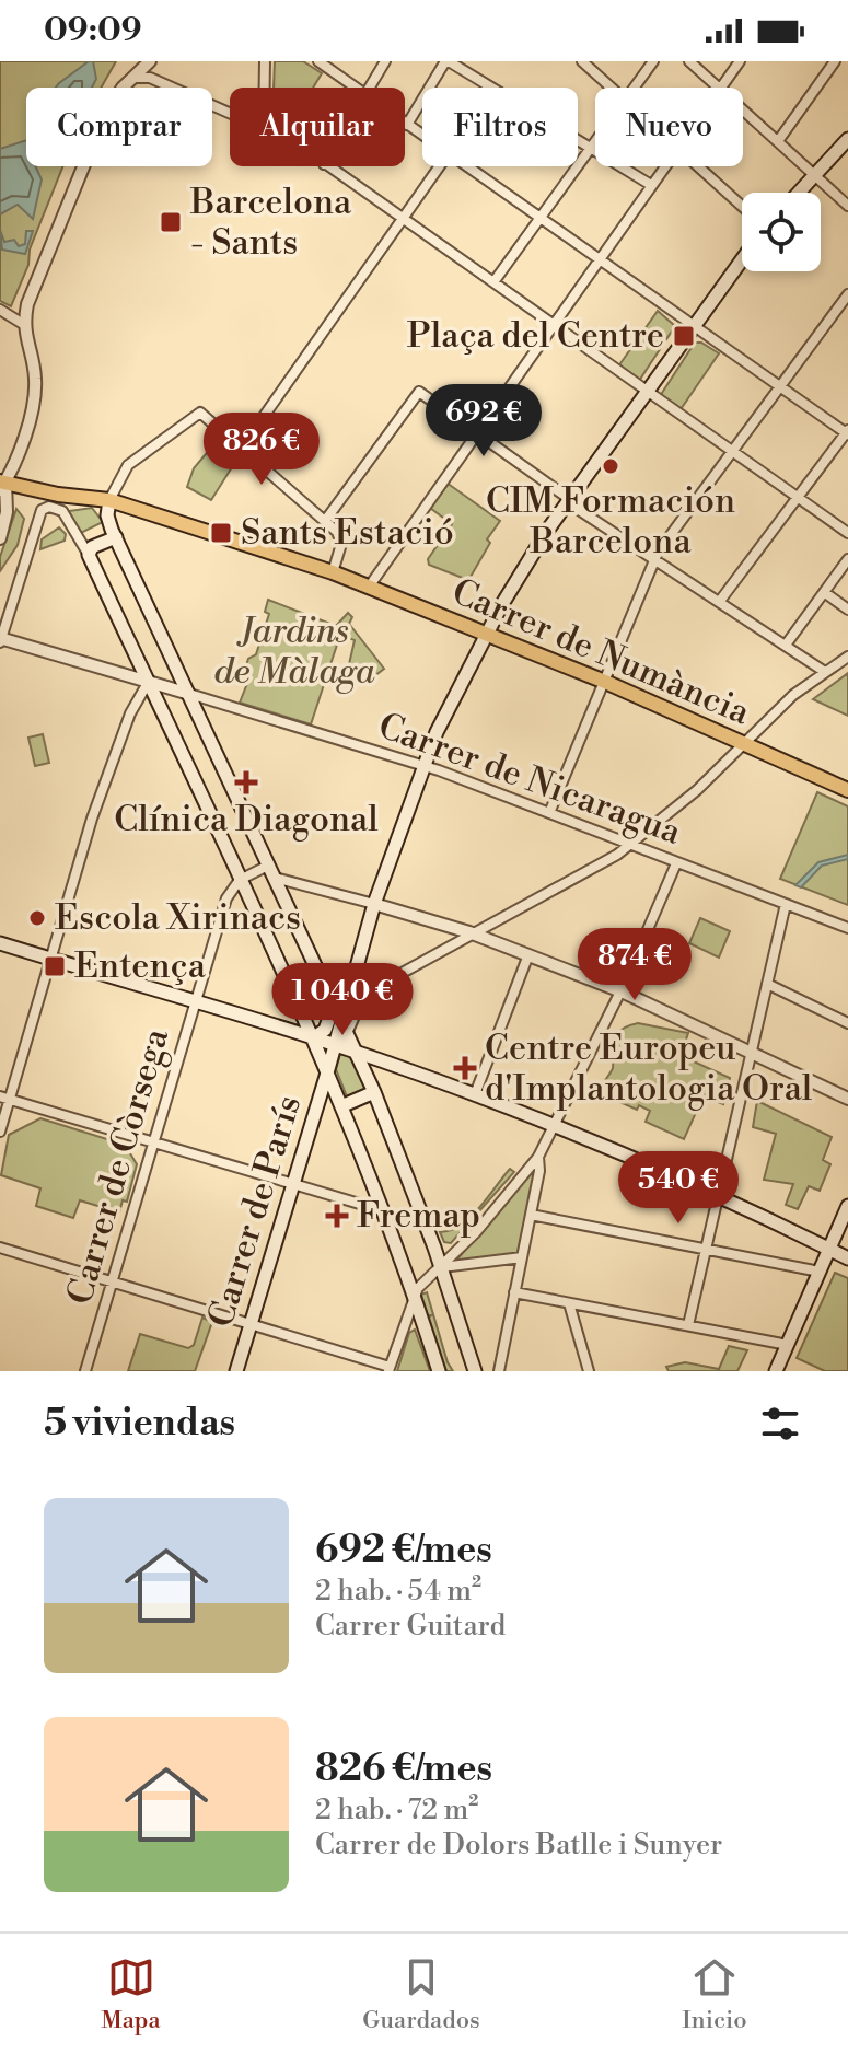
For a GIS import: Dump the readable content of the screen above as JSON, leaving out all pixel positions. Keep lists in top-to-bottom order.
{
  "streets": {
    "main road": ["Carrer de Numància", "Carrer de París"],
    "street": ["Carrer de Nicaragua", "Carrer de Còrsega"]
  },
  "crossings": [
    ["Carrer de Numància", "Carrer de París"],
    ["Carrer de Nicaragua", "Carrer de París"]
  ],
  "parks": ["Jardins de Màlaga"],
  "places": {
    "transit": [
      "Barcelona - Sants",
      "Plaça del Centre",
      "Sants Estació",
      "Entença"
    ],
    "other": ["CIM Formación Barcelona", "Escola Xirinacs"],
    "health": ["Clínica Diagonal", "Centre Europeu d'Implantologia Oral", "Fremap"]
  },
  "page": {
    "status": "09:09",
    "chip": [
      "Comprar",
      "Alquilar",
      "Filtros",
      "Nuevo"
    ],
    "price": [
      "692 €",
      "826 €",
      "874 €",
      "1 040 €",
      "540 €"
    ],
    "heading": "5 viviendas",
    "list": [
      {
        "name": "692 €/mes",
        "note": "2 hab. · 54 m² · Carrer Guitard"
      },
      {
        "name": "826 €/mes",
        "note": "2 hab. · 72 m² · Carrer de Dolors Batlle i Sunyer"
      }
    ],
    "tabs": ["Mapa", "Guardados", "Inicio"]
  }
}
